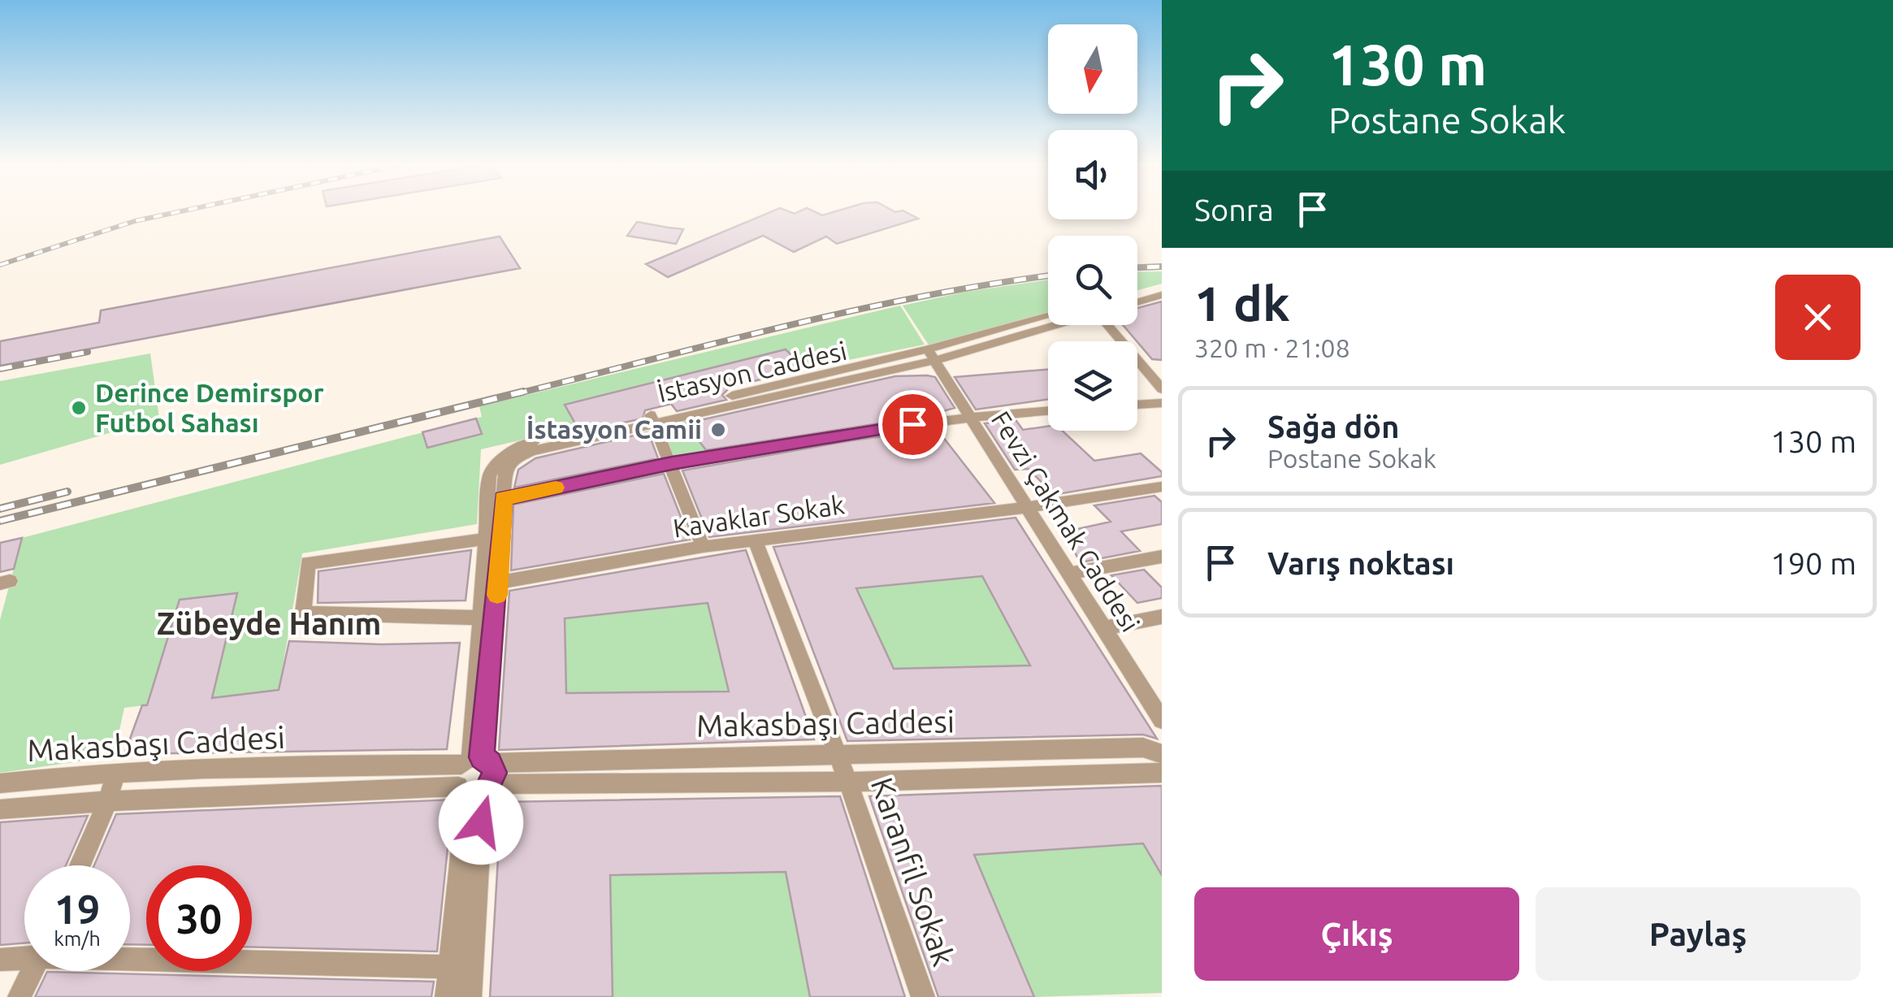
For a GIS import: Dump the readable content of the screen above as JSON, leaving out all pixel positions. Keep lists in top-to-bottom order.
{
  "streets": {
    "street": [
      "İstasyon Caddesi",
      "Kavaklar Sokak",
      "Fevzi Çakmak Caddesi",
      "Makasbaşı Caddesi",
      "Karanfil Sokak"
    ]
  },
  "crossings": [
    ["İstasyon Caddesi", "Kavaklar Sokak"],
    ["İstasyon Caddesi", "Fevzi Çakmak Caddesi"],
    ["İstasyon Caddesi", "Makasbaşı Caddesi"],
    ["Kavaklar Sokak", "Fevzi Çakmak Caddesi"],
    ["Kavaklar Sokak", "Karanfil Sokak"],
    ["Makasbaşı Caddesi", "Karanfil Sokak"]
  ],
  "districts": ["Zübeyde Hanım"],
  "places": ["Derince Demirspor Futbol Sahası", "İstasyon Camii"],
  "north": "bottom",
  "page": {
    "turn": ["130 m", "Postane Sokak"],
    "then": "Sonra",
    "heading": ["1 dk", "320 m · 21:08"],
    "list": [
      {
        "name": "Sağa dön",
        "note": "Postane Sokak",
        "value": "130 m"
      },
      {
        "name": "Varış noktası",
        "value": "190 m"
      }
    ],
    "speed": "19 km/h",
    "limit": "30",
    "buttons": ["Çıkış", "Paylaş"]
  }
}
